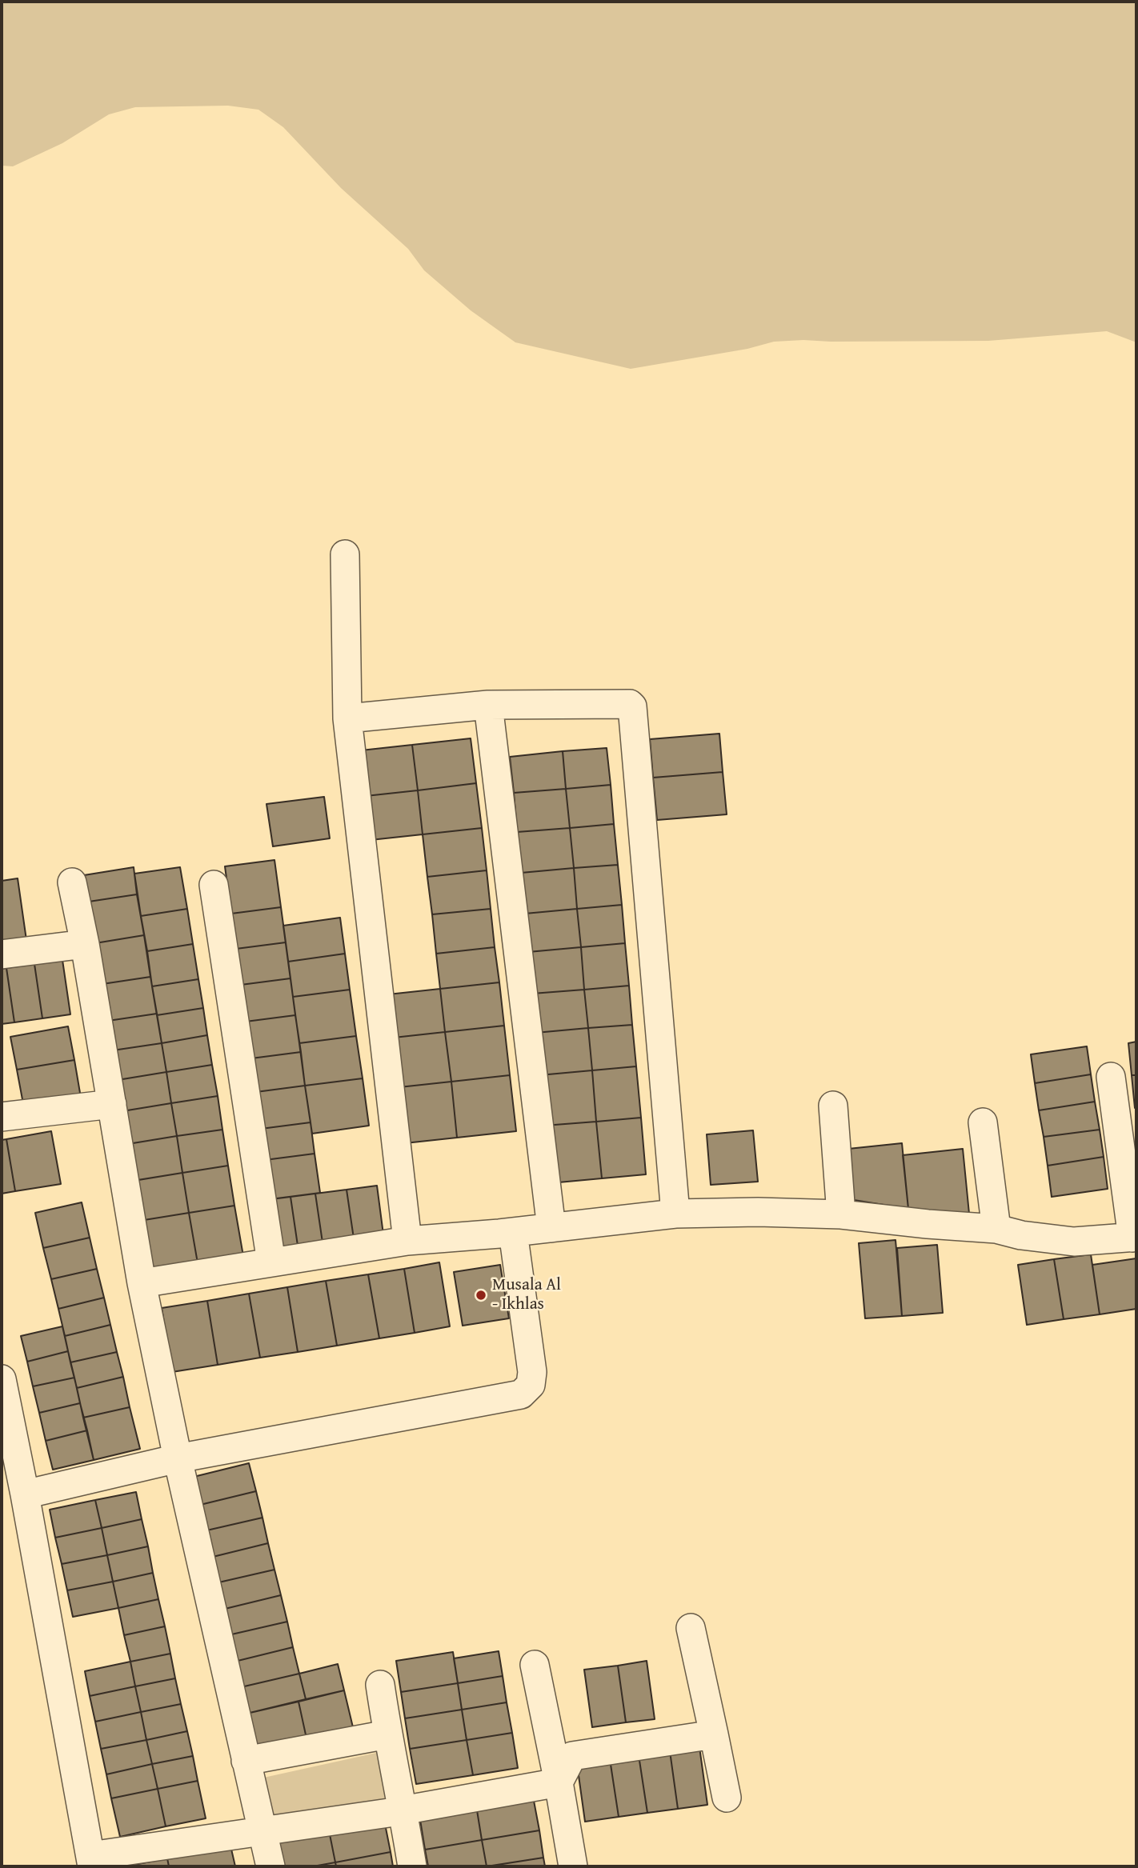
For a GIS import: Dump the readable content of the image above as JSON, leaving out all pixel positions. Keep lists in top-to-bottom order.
{
  "places": ["Musala Al - Ikhlas"]
}
